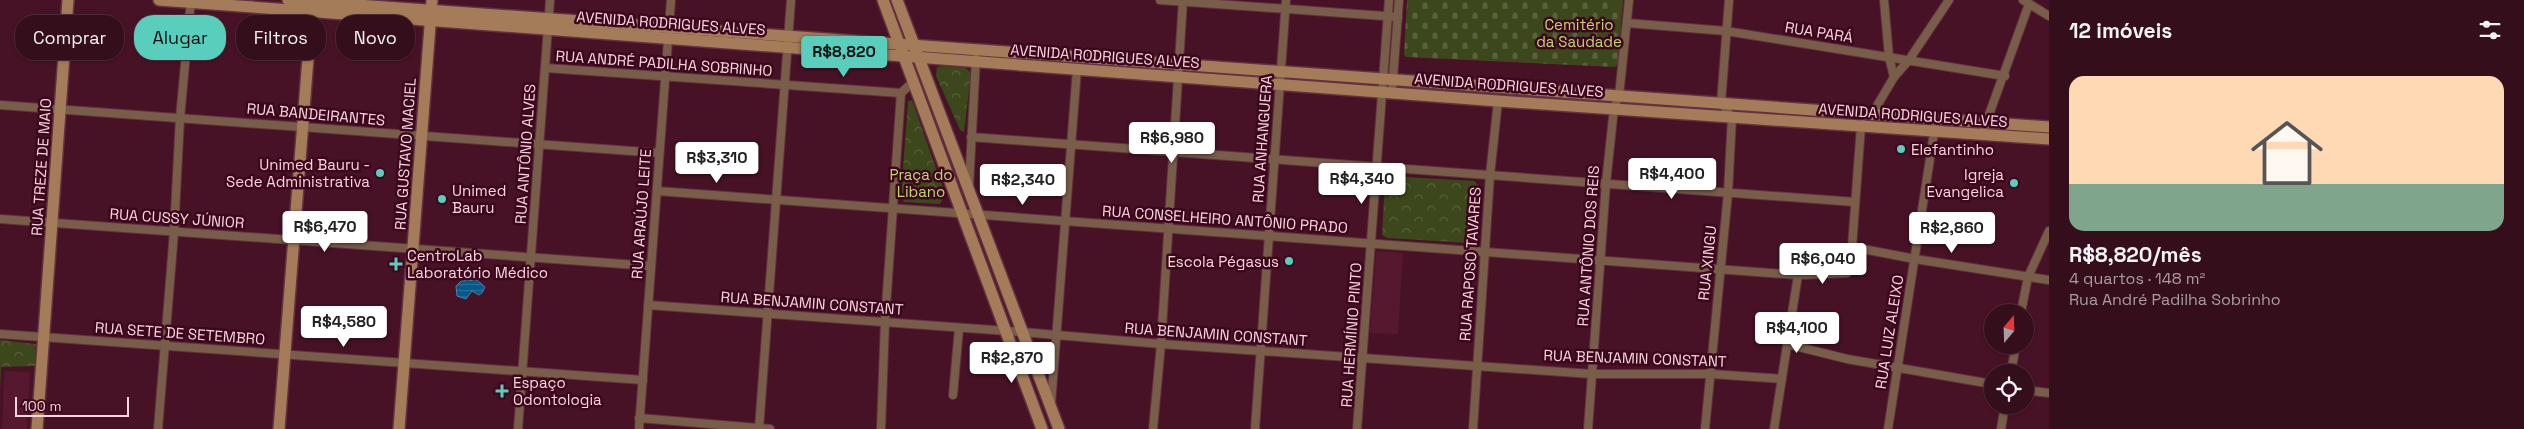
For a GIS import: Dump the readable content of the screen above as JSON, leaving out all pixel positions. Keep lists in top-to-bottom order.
{
  "streets": {
    "main road": ["AVENIDA RODRIGUES ALVES", "RUA GUSTAVO MACIEL", "RUA TREZE DE MAIO"],
    "street": [
      "RUA PARÁ",
      "RUA ANDRÉ PADILHA SOBRINHO",
      "RUA BANDEIRANTES",
      "RUA ANHANGUERA",
      "RUA ANTÔNIO ALVES",
      "RUA ARAÚJO LEITE",
      "RUA CUSSY JÚNIOR",
      "RUA CONSELHEIRO ANTÔNIO PRADO",
      "RUA ANTÔNIO DOS REIS",
      "RUA XINGU",
      "RUA RAPOSO TAVARES",
      "RUA BENJAMIN CONSTANT",
      "RUA LUIZ ALEIXO",
      "RUA SETE DE SETEMBRO",
      "RUA HERMÍNIO PINTO"
    ]
  },
  "crossings": [
    ["AVENIDA RODRIGUES ALVES", "RUA ANHANGUERA"],
    ["AVENIDA RODRIGUES ALVES", "RUA GUSTAVO MACIEL"],
    ["AVENIDA RODRIGUES ALVES", "RUA ANTÔNIO ALVES"],
    ["AVENIDA RODRIGUES ALVES", "RUA ARAÚJO LEITE"],
    ["AVENIDA RODRIGUES ALVES", "RUA ANTÔNIO DOS REIS"],
    ["AVENIDA RODRIGUES ALVES", "RUA XINGU"],
    ["AVENIDA RODRIGUES ALVES", "RUA RAPOSO TAVARES"],
    ["AVENIDA RODRIGUES ALVES", "RUA LUIZ ALEIXO"],
    ["RUA PARÁ", "RUA ANTÔNIO DOS REIS"],
    ["RUA ANDRÉ PADILHA SOBRINHO", "RUA ANTÔNIO ALVES"],
    ["RUA ANDRÉ PADILHA SOBRINHO", "RUA ARAÚJO LEITE"],
    ["RUA BANDEIRANTES", "RUA GUSTAVO MACIEL"],
    ["RUA BANDEIRANTES", "RUA ANTÔNIO ALVES"],
    ["RUA BANDEIRANTES", "RUA TREZE DE MAIO"],
    ["RUA BANDEIRANTES", "RUA ARAÚJO LEITE"],
    ["RUA ANHANGUERA", "RUA CONSELHEIRO ANTÔNIO PRADO"],
    ["RUA ANHANGUERA", "RUA BENJAMIN CONSTANT"],
    ["RUA GUSTAVO MACIEL", "RUA CUSSY JÚNIOR"],
    ["RUA GUSTAVO MACIEL", "RUA SETE DE SETEMBRO"],
    ["RUA ANTÔNIO ALVES", "RUA CUSSY JÚNIOR"],
    ["RUA ANTÔNIO ALVES", "RUA SETE DE SETEMBRO"],
    ["RUA TREZE DE MAIO", "RUA CUSSY JÚNIOR"],
    ["RUA TREZE DE MAIO", "RUA SETE DE SETEMBRO"],
    ["RUA ARAÚJO LEITE", "RUA CUSSY JÚNIOR"],
    ["RUA ARAÚJO LEITE", "RUA CONSELHEIRO ANTÔNIO PRADO"],
    ["RUA ARAÚJO LEITE", "RUA BENJAMIN CONSTANT"],
    ["RUA ARAÚJO LEITE", "RUA SETE DE SETEMBRO"],
    ["RUA CONSELHEIRO ANTÔNIO PRADO", "RUA RAPOSO TAVARES"],
    ["RUA CONSELHEIRO ANTÔNIO PRADO", "RUA HERMÍNIO PINTO"],
    ["RUA ANTÔNIO DOS REIS", "RUA BENJAMIN CONSTANT"],
    ["RUA XINGU", "RUA BENJAMIN CONSTANT"],
    ["RUA RAPOSO TAVARES", "RUA BENJAMIN CONSTANT"],
    ["RUA BENJAMIN CONSTANT", "RUA HERMÍNIO PINTO"]
  ],
  "parks": ["Cemitério da Saudade", "Praça do Libano"],
  "places": {
    "other": [
      "Elefantinho",
      "Unimed Bauru - Sede Administrativa",
      "Igreja Evangelica",
      "Unimed Bauru",
      "Escola Pégasus"
    ],
    "health": ["CentroLab Laboratório Médico", "Espaço Odontologia"]
  },
  "scale_bar": "100 m",
  "north": "top",
  "page": {
    "heading": "12 imóveis",
    "chip": [
      "Comprar",
      "Alugar",
      "Filtros",
      "Novo"
    ],
    "price": [
      "R$8,820",
      "R$6,980",
      "R$3,310",
      "R$4,400",
      "R$4,340",
      "R$2,340",
      "R$6,470",
      "R$2,860",
      "R$6,040",
      "R$4,580",
      "R$4,100",
      "R$2,870"
    ],
    "list": [
      {
        "name": "R$8,820/mês",
        "note": "4 quartos · 148 m² · Rua André Padilha Sobrinho"
      }
    ],
    "scale": "100 m"
  }
}
